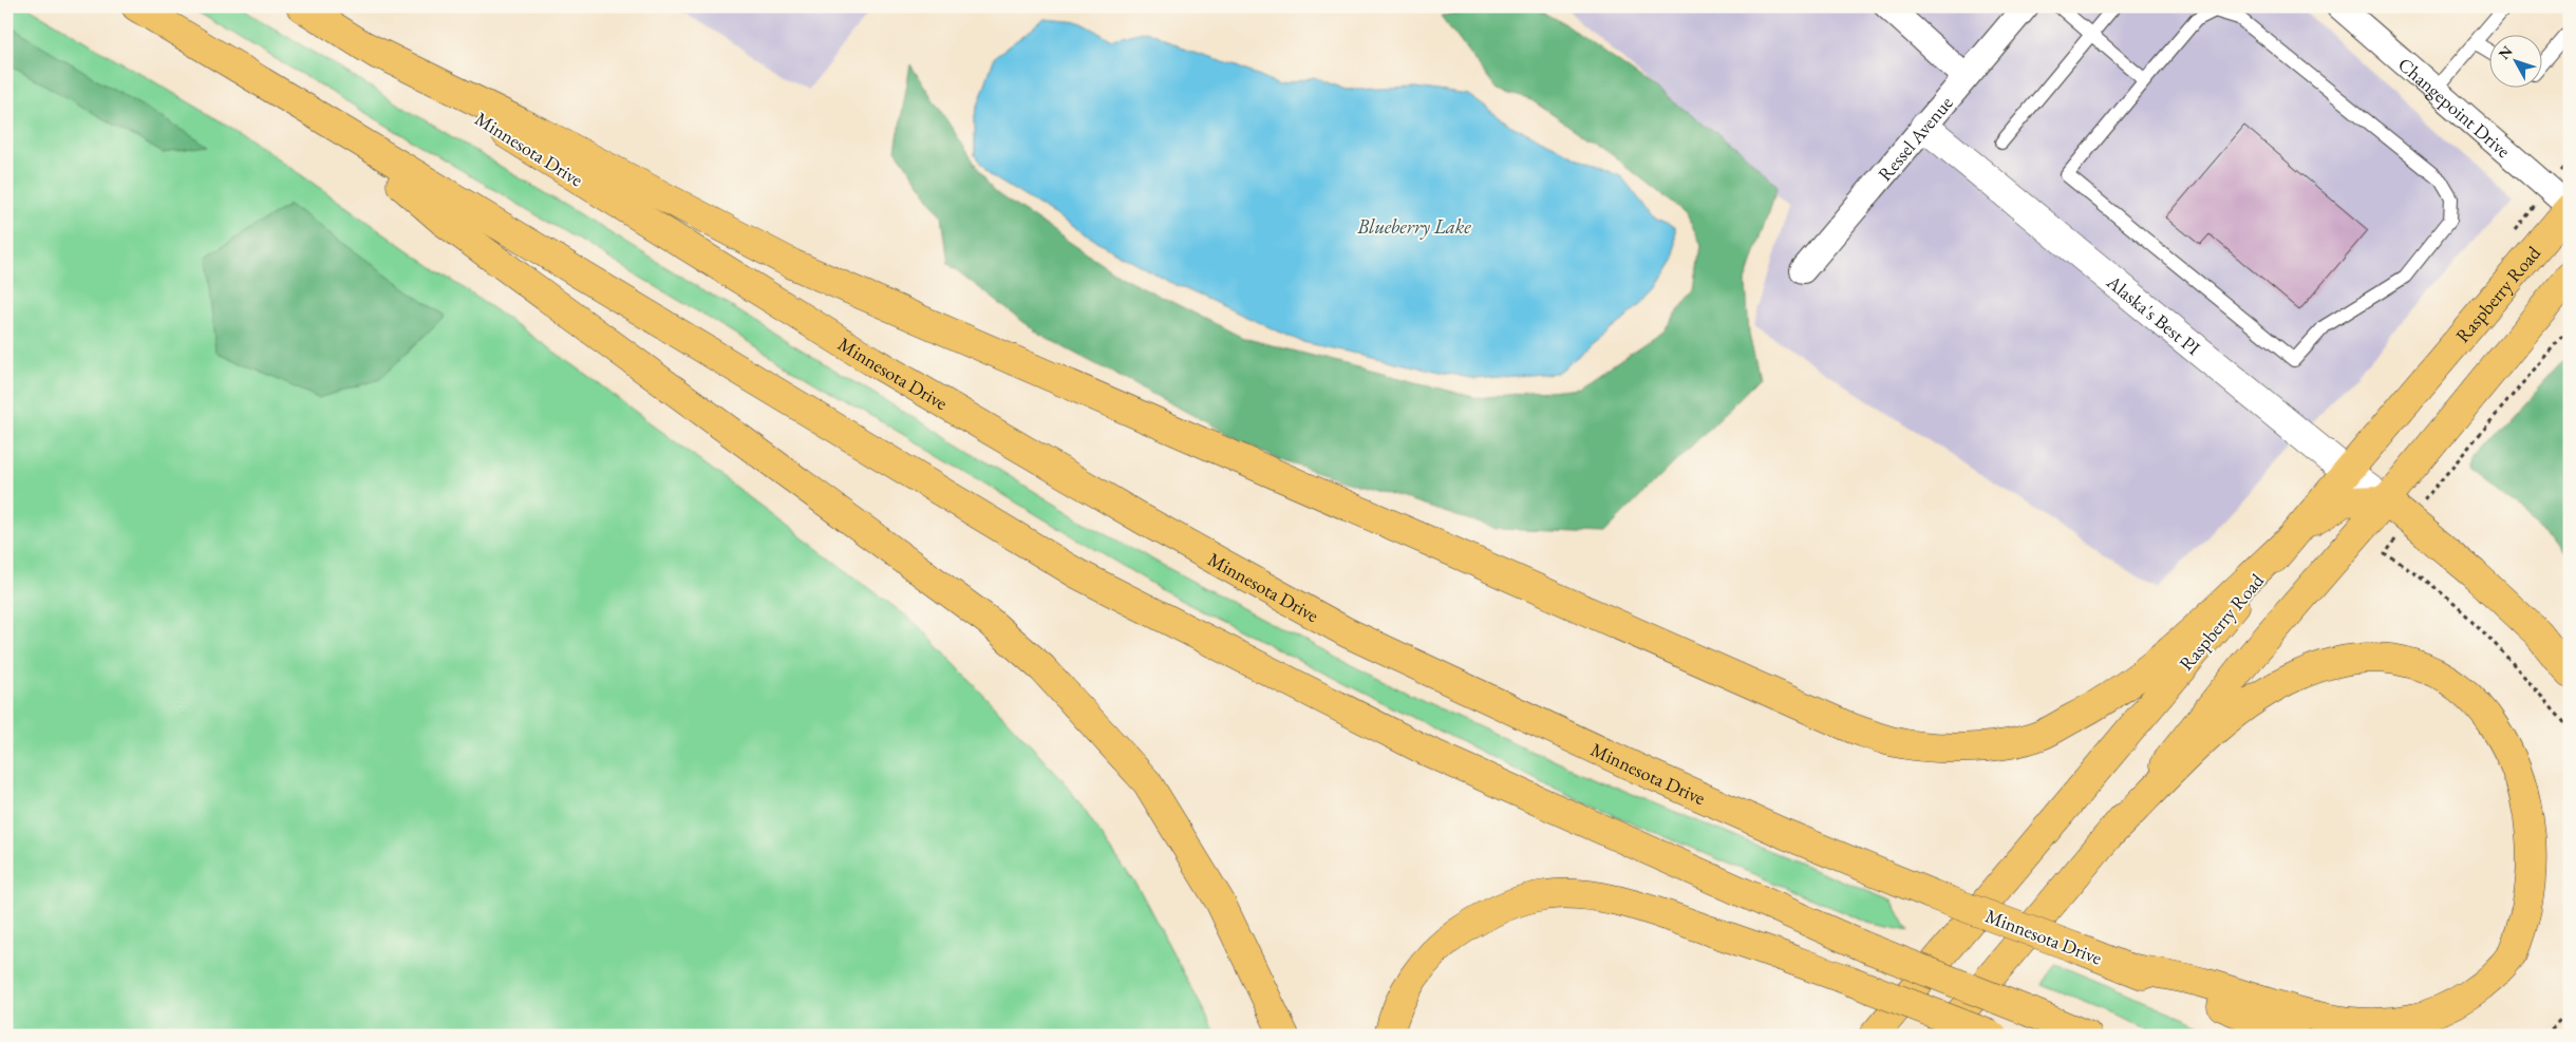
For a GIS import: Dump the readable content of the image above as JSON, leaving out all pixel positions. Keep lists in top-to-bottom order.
{
  "streets": {
    "main road": ["Minnesota Drive", "Raspberry Road"],
    "street": ["Changepoint Drive", "Ressel Avenue", "Alaska's Best PI"]
  },
  "crossings": [
    ["Changepoint Drive", "Raspberry Road"],
    ["Ressel Avenue", "Alaska's Best PI"],
    ["Raspberry Road", "Alaska's Best PI"]
  ],
  "water": ["Blueberry Lake"],
  "north": "top left"
}
